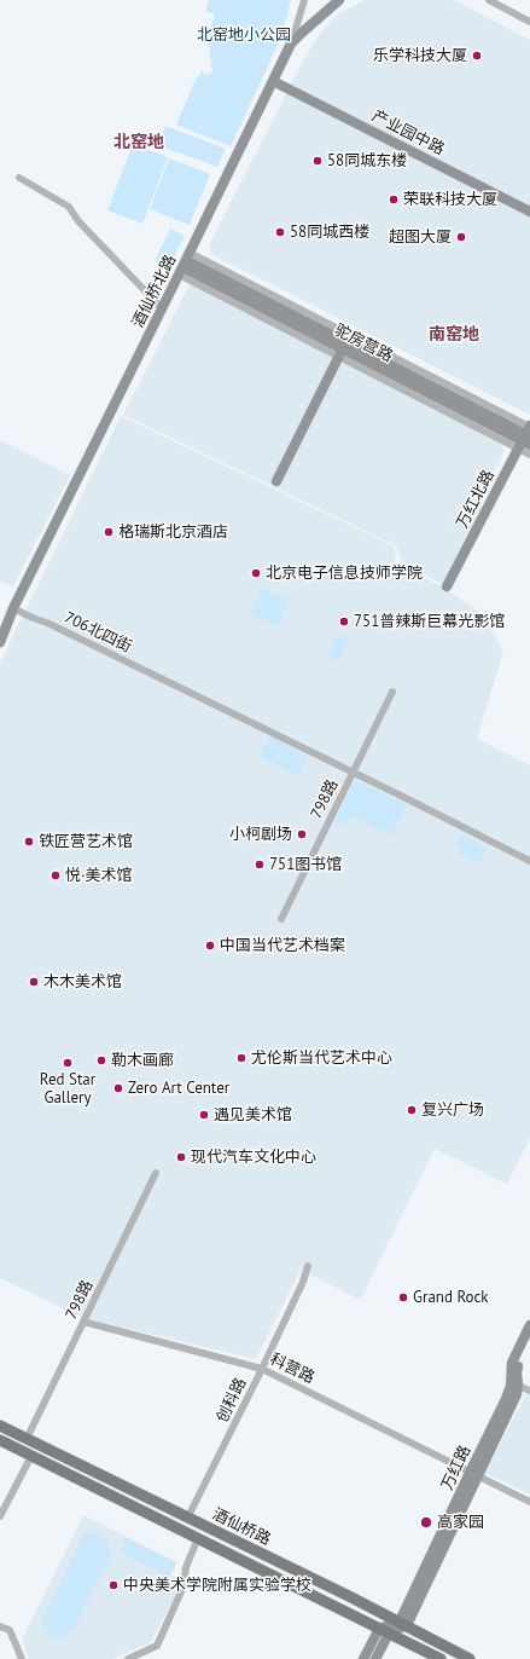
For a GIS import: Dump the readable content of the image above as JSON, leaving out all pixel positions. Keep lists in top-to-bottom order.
{
  "streets": {
    "main road": ["酒仙桥路"],
    "street": [
      "产业园中路",
      "酒仙桥北路",
      "驼房营路",
      "万红北路",
      "706北四街",
      "798路",
      "科营路",
      "创科路",
      "万红路"
    ]
  },
  "crossings": [
    ["产业园中路", "酒仙桥北路"],
    ["酒仙桥北路", "驼房营路"],
    ["酒仙桥北路", "706北四街"],
    ["驼房营路", "万红北路"],
    ["706北四街", "798路"],
    ["798路", "科营路"],
    ["798路", "酒仙桥路"],
    ["科营路", "创科路"],
    ["科营路", "万红路"],
    ["创科路", "酒仙桥路"],
    ["万红路", "酒仙桥路"]
  ],
  "districts": ["北窑地", "南窑地"],
  "parks": ["北窑地小公园"],
  "places": [
    "乐学科技大厦",
    "58同城东楼",
    "荣联科技大厦",
    "58同城西楼",
    "超图大厦",
    "格瑞斯北京酒店",
    "北京电子信息技师学院",
    "751普辣斯巨幕光影馆",
    "小柯剧场",
    "铁匠营艺术馆",
    "751图书馆",
    "悦·美术馆",
    "中国当代艺术档案",
    "木木美术馆",
    "尤伦斯当代艺术中心",
    "勒木画廊",
    "Red Star Gallery",
    "Zero Art Center",
    "复兴广场",
    "遇见美术馆",
    "现代汽车文化中心",
    "Grand Rock",
    "高家园",
    "中央美术学院附属实验学校"
  ]
}
